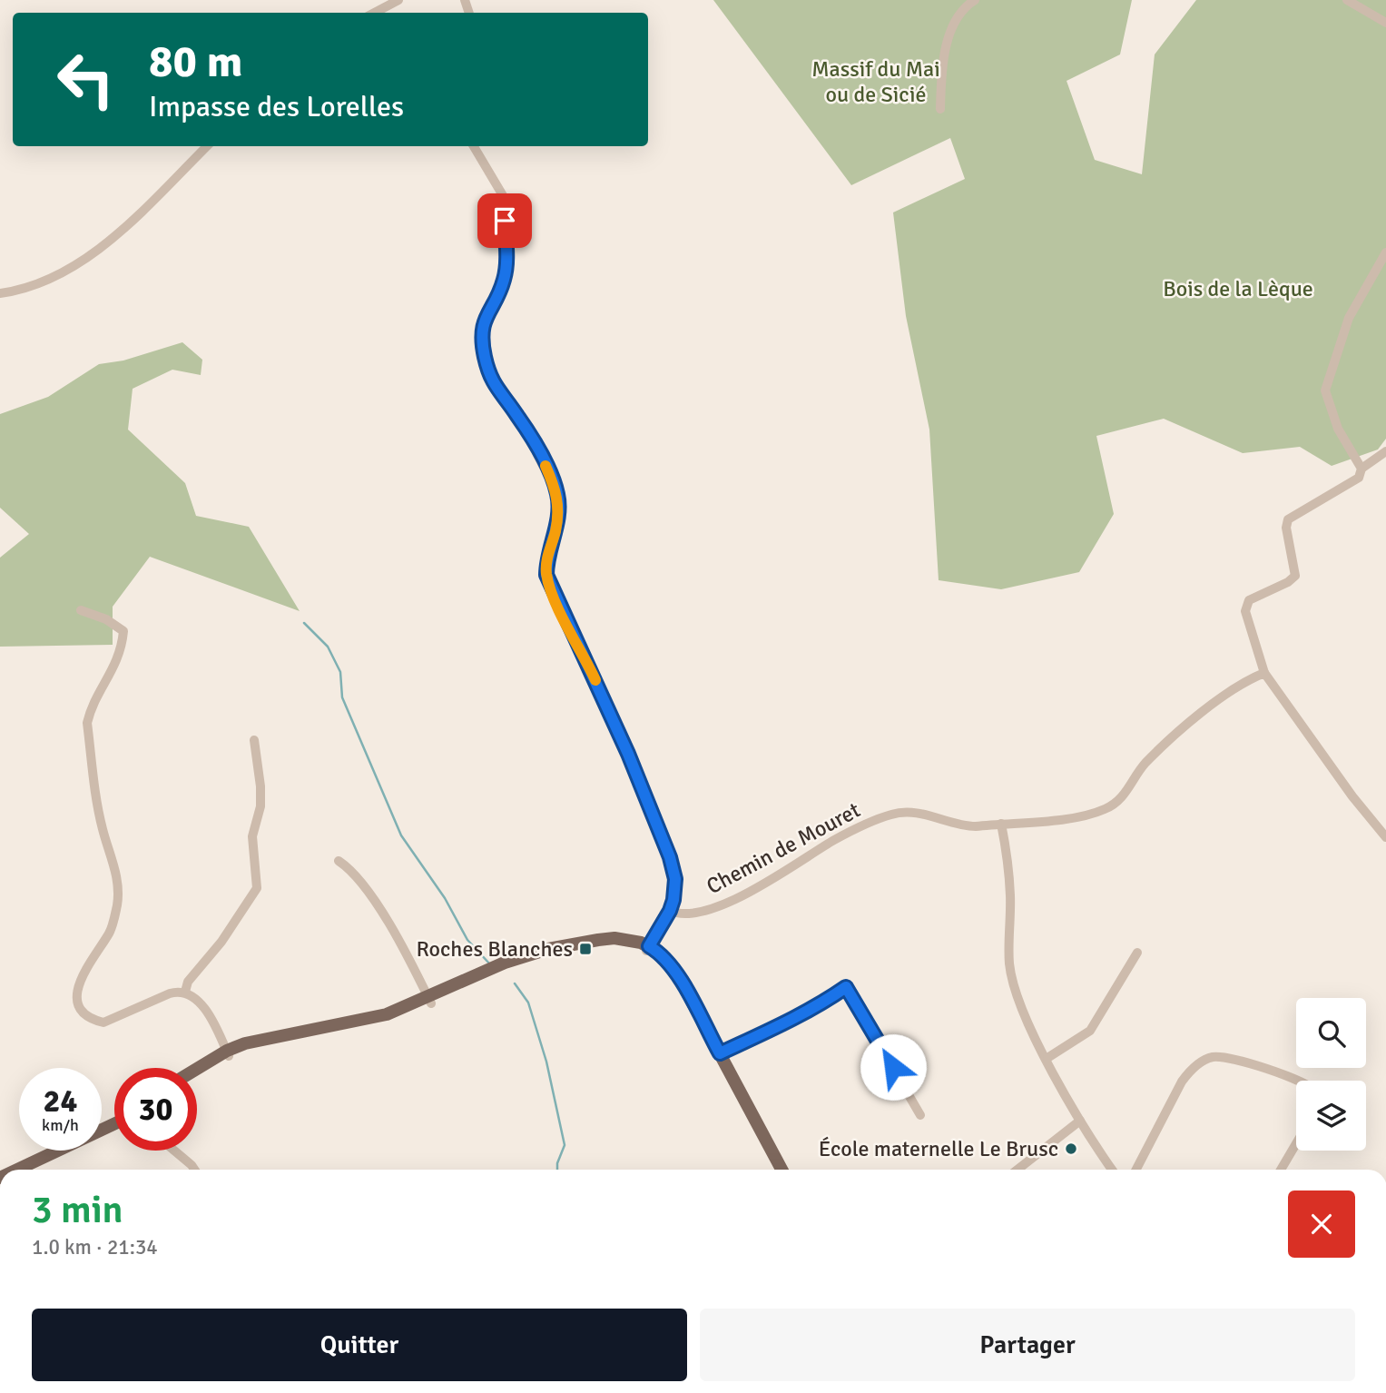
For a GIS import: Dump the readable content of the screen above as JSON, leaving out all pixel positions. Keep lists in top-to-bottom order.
{
  "streets": {
    "street": ["Chemin de Mouret"]
  },
  "parks": ["Massif du Mai ou de Sicié", "Bois de la Lèque"],
  "places": {
    "transit": ["Roches Blanches"],
    "other": ["École maternelle Le Brusc"]
  },
  "page": {
    "turn": ["80 m", "Impasse des Lorelles"],
    "speed": "24 km/h",
    "limit": "30",
    "heading": ["3 min", "1.0 km · 21:34"],
    "buttons": ["Quitter", "Partager"]
  }
}
